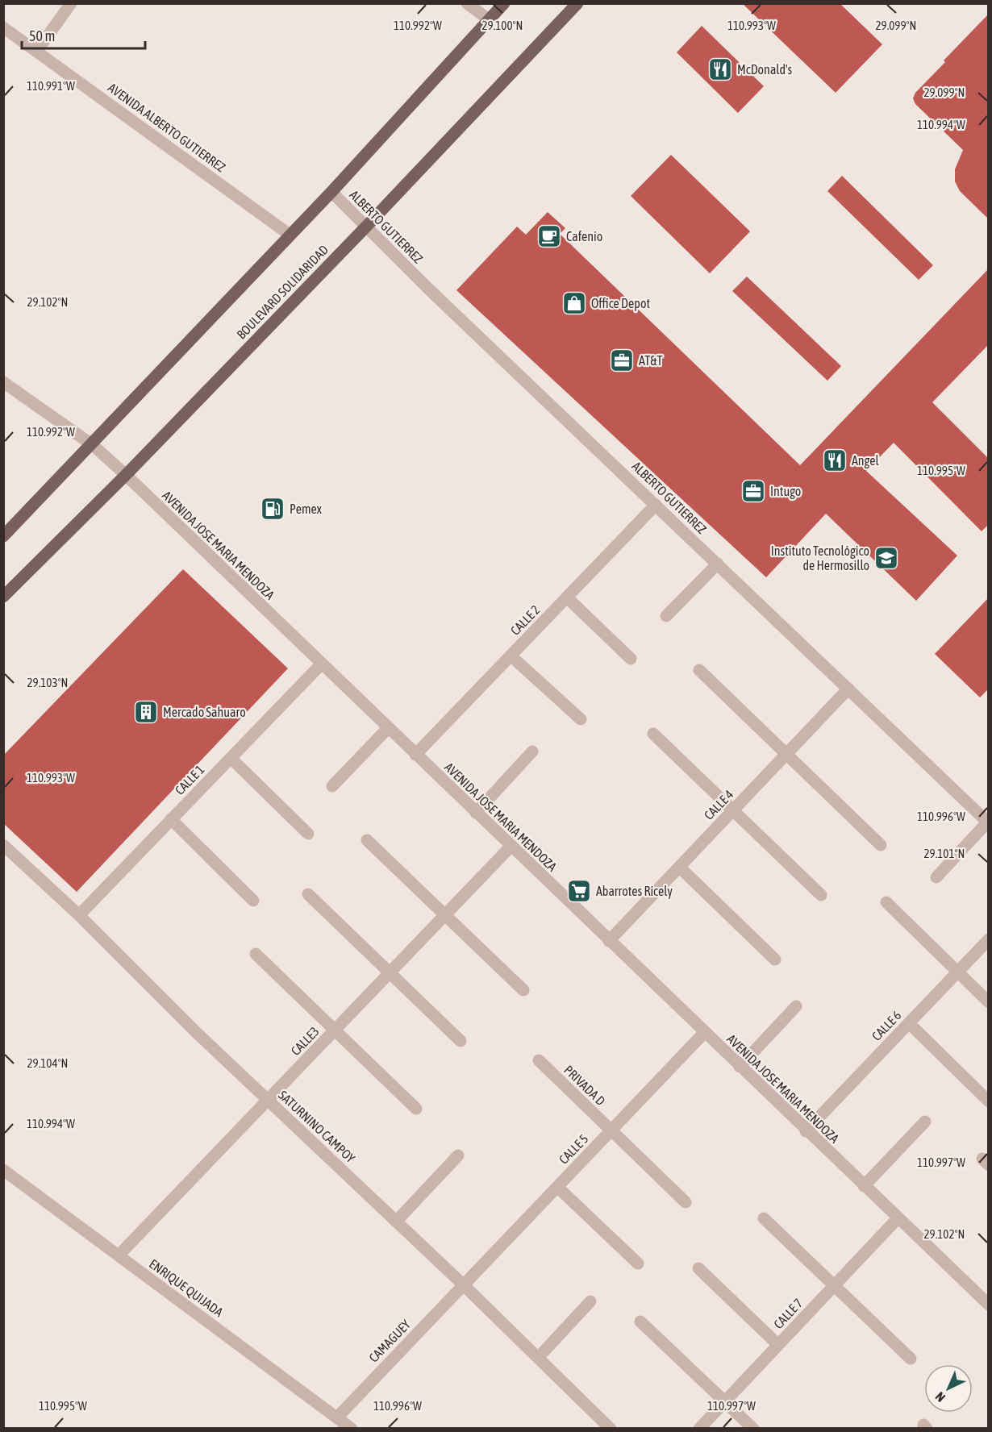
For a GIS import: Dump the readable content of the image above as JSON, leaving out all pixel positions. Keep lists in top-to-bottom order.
{
  "streets": {
    "main road": ["BOULEVARD SOLIDARIDAD"],
    "street": [
      "AVENIDA ALBERTO GUTIERREZ",
      "ALBERTO GUTIERREZ",
      "AVENIDA JOSE MARIA MENDOZA",
      "CALLE 2",
      "CALLE 1",
      "CALLE 4",
      "CALLE 6",
      "CALLE3",
      "PRIVADA D",
      "SATURNINO CAMPOY",
      "CALLE 5",
      "ENRIQUE QUIJADA",
      "CALLE 7",
      "CAMAGUEY"
    ]
  },
  "crossings": [
    ["ALBERTO GUTIERREZ", "BOULEVARD SOLIDARIDAD"],
    ["ALBERTO GUTIERREZ", "CALLE 2"],
    ["ALBERTO GUTIERREZ", "CALLE 4"],
    ["BOULEVARD SOLIDARIDAD", "AVENIDA JOSE MARIA MENDOZA"],
    ["AVENIDA JOSE MARIA MENDOZA", "CALLE 2"],
    ["AVENIDA JOSE MARIA MENDOZA", "CALLE 1"],
    ["AVENIDA JOSE MARIA MENDOZA", "CALLE 4"],
    ["AVENIDA JOSE MARIA MENDOZA", "CALLE 6"],
    ["AVENIDA JOSE MARIA MENDOZA", "CALLE3"],
    ["AVENIDA JOSE MARIA MENDOZA", "CALLE 5"],
    ["AVENIDA JOSE MARIA MENDOZA", "CALLE 7"],
    ["CALLE 1", "SATURNINO CAMPOY"],
    ["CALLE3", "SATURNINO CAMPOY"],
    ["CALLE3", "ENRIQUE QUIJADA"],
    ["PRIVADA D", "CALLE 5"],
    ["SATURNINO CAMPOY", "CALLE 5"],
    ["SATURNINO CAMPOY", "CAMAGUEY"],
    ["CALLE 5", "CAMAGUEY"],
    ["ENRIQUE QUIJADA", "CAMAGUEY"]
  ],
  "places": {
    "restaurant": ["McDonald's", "Angel"],
    "cafe": ["Cafenio"],
    "shop": ["Office Depot"],
    "office": ["AT&T", "Intugo"],
    "fuel station": ["Pemex"],
    "school or university": ["Instituto Tecnológico de Hermosillo"],
    "building": ["Mercado Sahuaro"],
    "supermarket": ["Abarrotes Ricely"]
  },
  "scale_bar": "50 m",
  "north": "bottom left",
  "coordinates": [
    "29.100°N",
    "29.099°N",
    "110.992°W",
    "110.993°W",
    "110.991°W",
    "110.994°W",
    "29.102°N",
    "110.995°W",
    "29.103°N",
    "110.996°W",
    "29.101°N",
    "29.104°N",
    "110.997°W"
  ]
}
